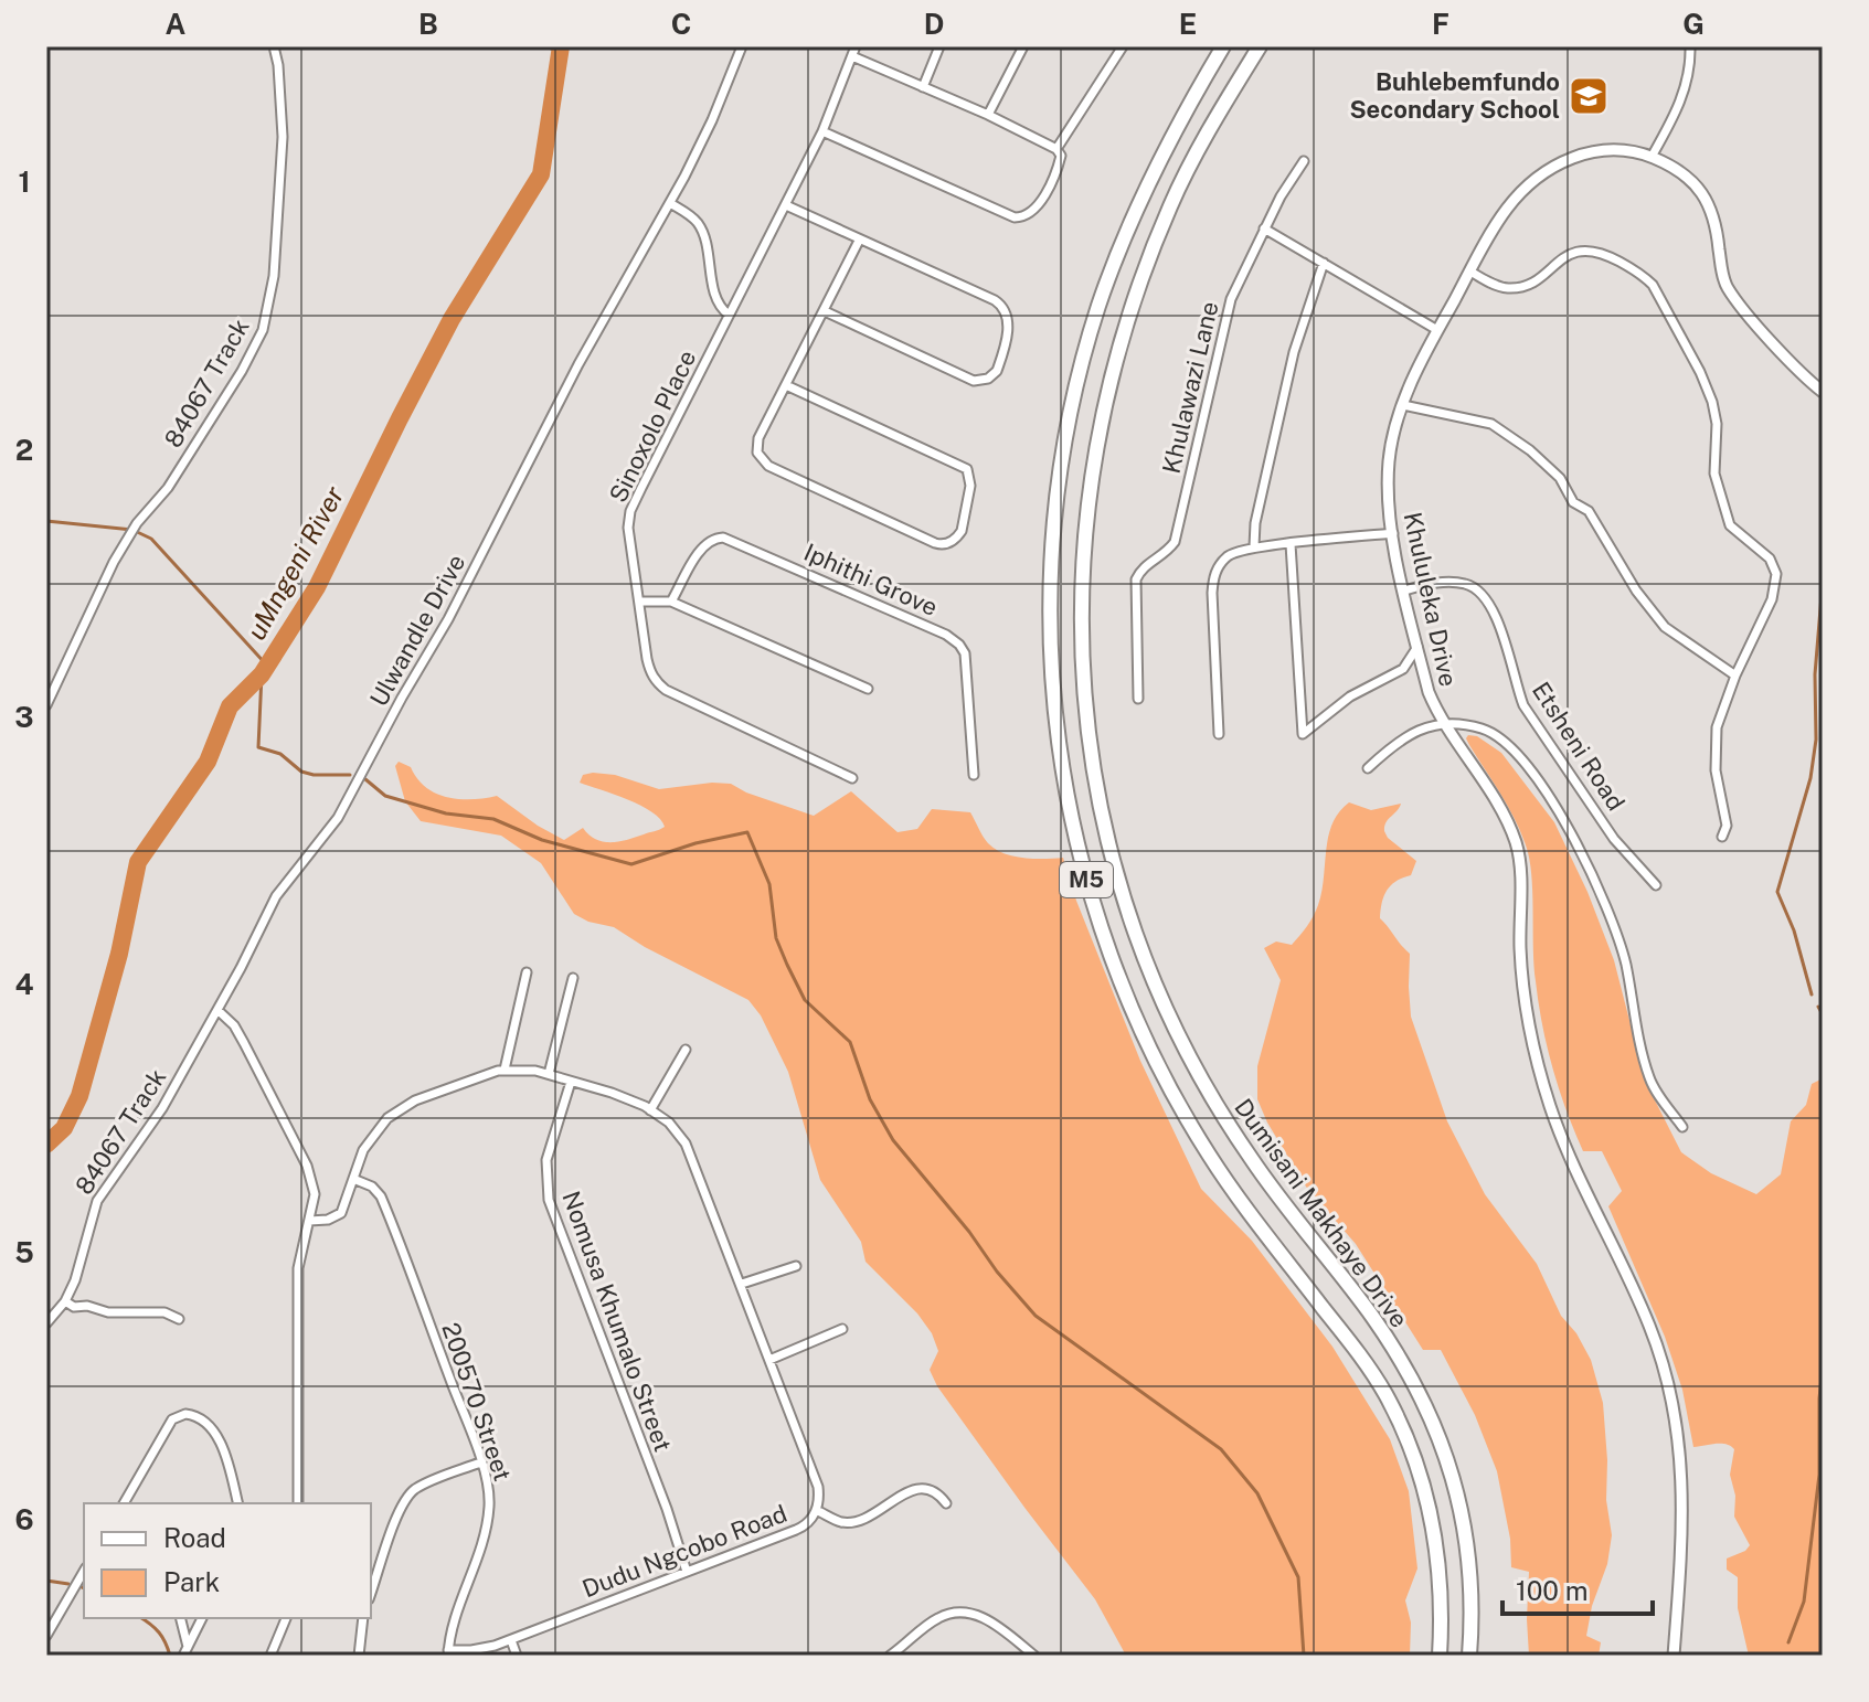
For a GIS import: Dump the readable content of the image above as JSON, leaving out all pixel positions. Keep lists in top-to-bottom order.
{
  "streets": {
    "main road": ["M5", "Dumisani Makhaye Drive"],
    "street": [
      "84067 Track",
      "Khulawazi Lane",
      "Sinoxolo Place",
      "Iphithi Grove",
      "Khululeka Drive",
      "Ulwandle Drive",
      "Etsheni Road",
      "Nomusa Khumalo Street",
      "200570 Street",
      "Dudu Ngcobo Road"
    ]
  },
  "crossings": [
    ["84067 Track", "Ulwandle Drive"],
    ["Khululeka Drive", "Etsheni Road"],
    ["Nomusa Khumalo Street", "Dudu Ngcobo Road"],
    ["200570 Street", "Dudu Ngcobo Road"]
  ],
  "water": ["uMngeni River"],
  "places": {
    "school or university": ["Buhlebemfundo Secondary School"]
  },
  "legend": ["Road", "Park"],
  "scale_bar": "100 m",
  "grid": {
    "columns": [
      "A",
      "B",
      "C",
      "D",
      "E",
      "F",
      "G"
    ],
    "rows": [
      "1",
      "2",
      "3",
      "4",
      "5",
      "6"
    ]
  }
}
